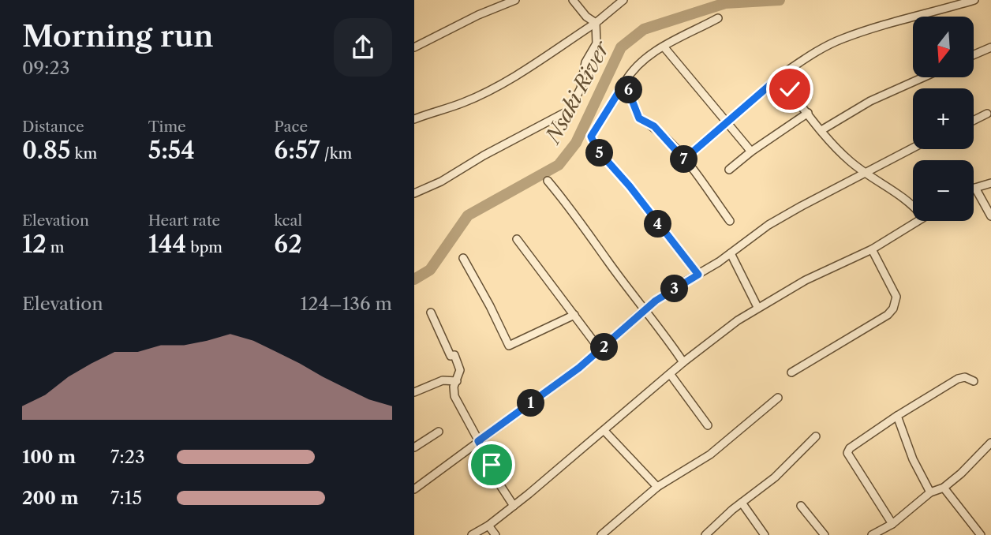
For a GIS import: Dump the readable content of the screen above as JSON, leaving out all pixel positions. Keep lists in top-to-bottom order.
{
  "water": ["Nsaki River"],
  "north": "bottom",
  "page": {
    "heading": ["Morning run", "09:23"],
    "map_buttons": ["+", "−"],
    "pins": [
      "6",
      "5",
      "7",
      "4",
      "3",
      "2",
      "1"
    ],
    "stats": [
      ["Distance", "0.85 km"],
      ["Time", "5:54"],
      ["Pace", "6:57 /km"],
      ["Elevation", "12 m"],
      ["Heart rate", "144 bpm"],
      ["kcal", "62"]
    ],
    "chart": ["Elevation", "124–136 m"],
    "list": [
      {
        "name": "100 m",
        "note": "7:23"
      },
      {
        "name": "200 m",
        "note": "7:15"
      }
    ]
  }
}
